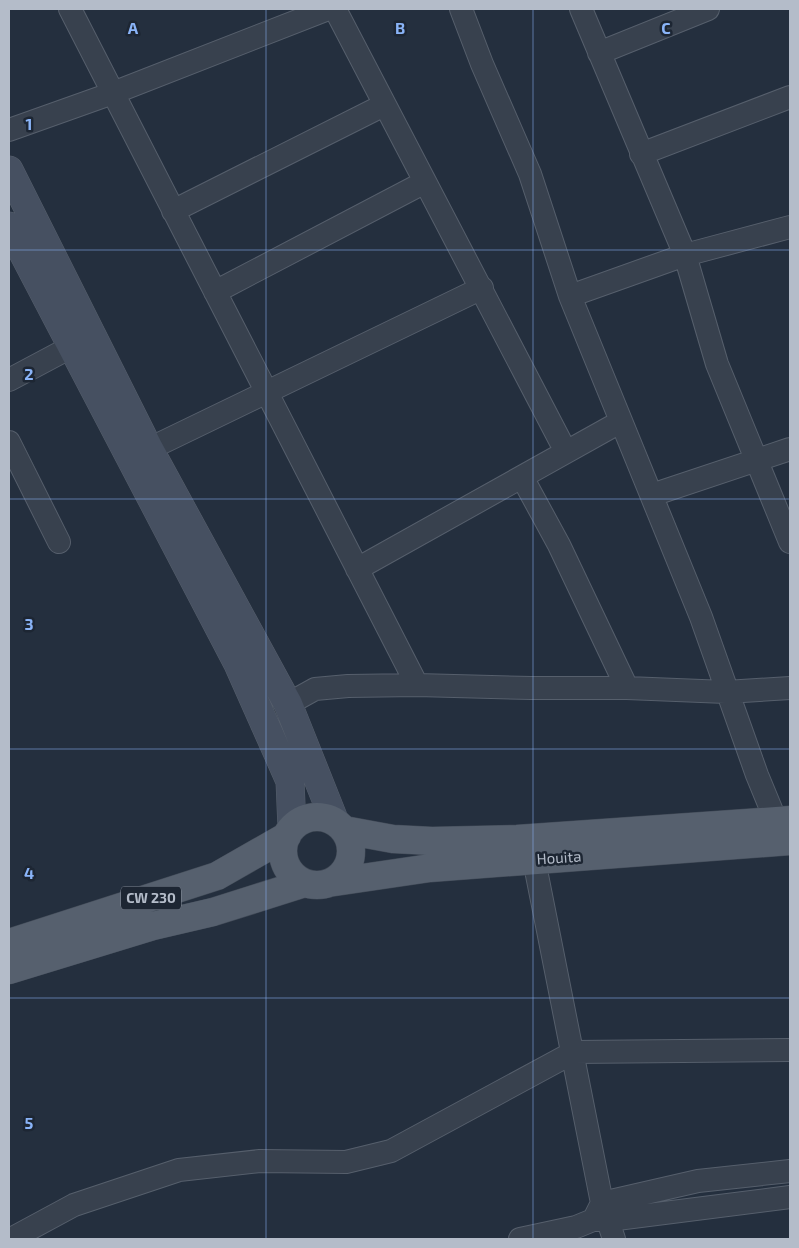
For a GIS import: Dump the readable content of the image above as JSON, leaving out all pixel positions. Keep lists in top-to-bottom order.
{
  "streets": {
    "main road": ["Houita", "CW 230"]
  },
  "crossings": [
    ["Houita", "CW 230"]
  ],
  "grid": {
    "columns": ["A", "B", "C"],
    "rows": [
      "1",
      "2",
      "3",
      "4",
      "5"
    ]
  }
}
